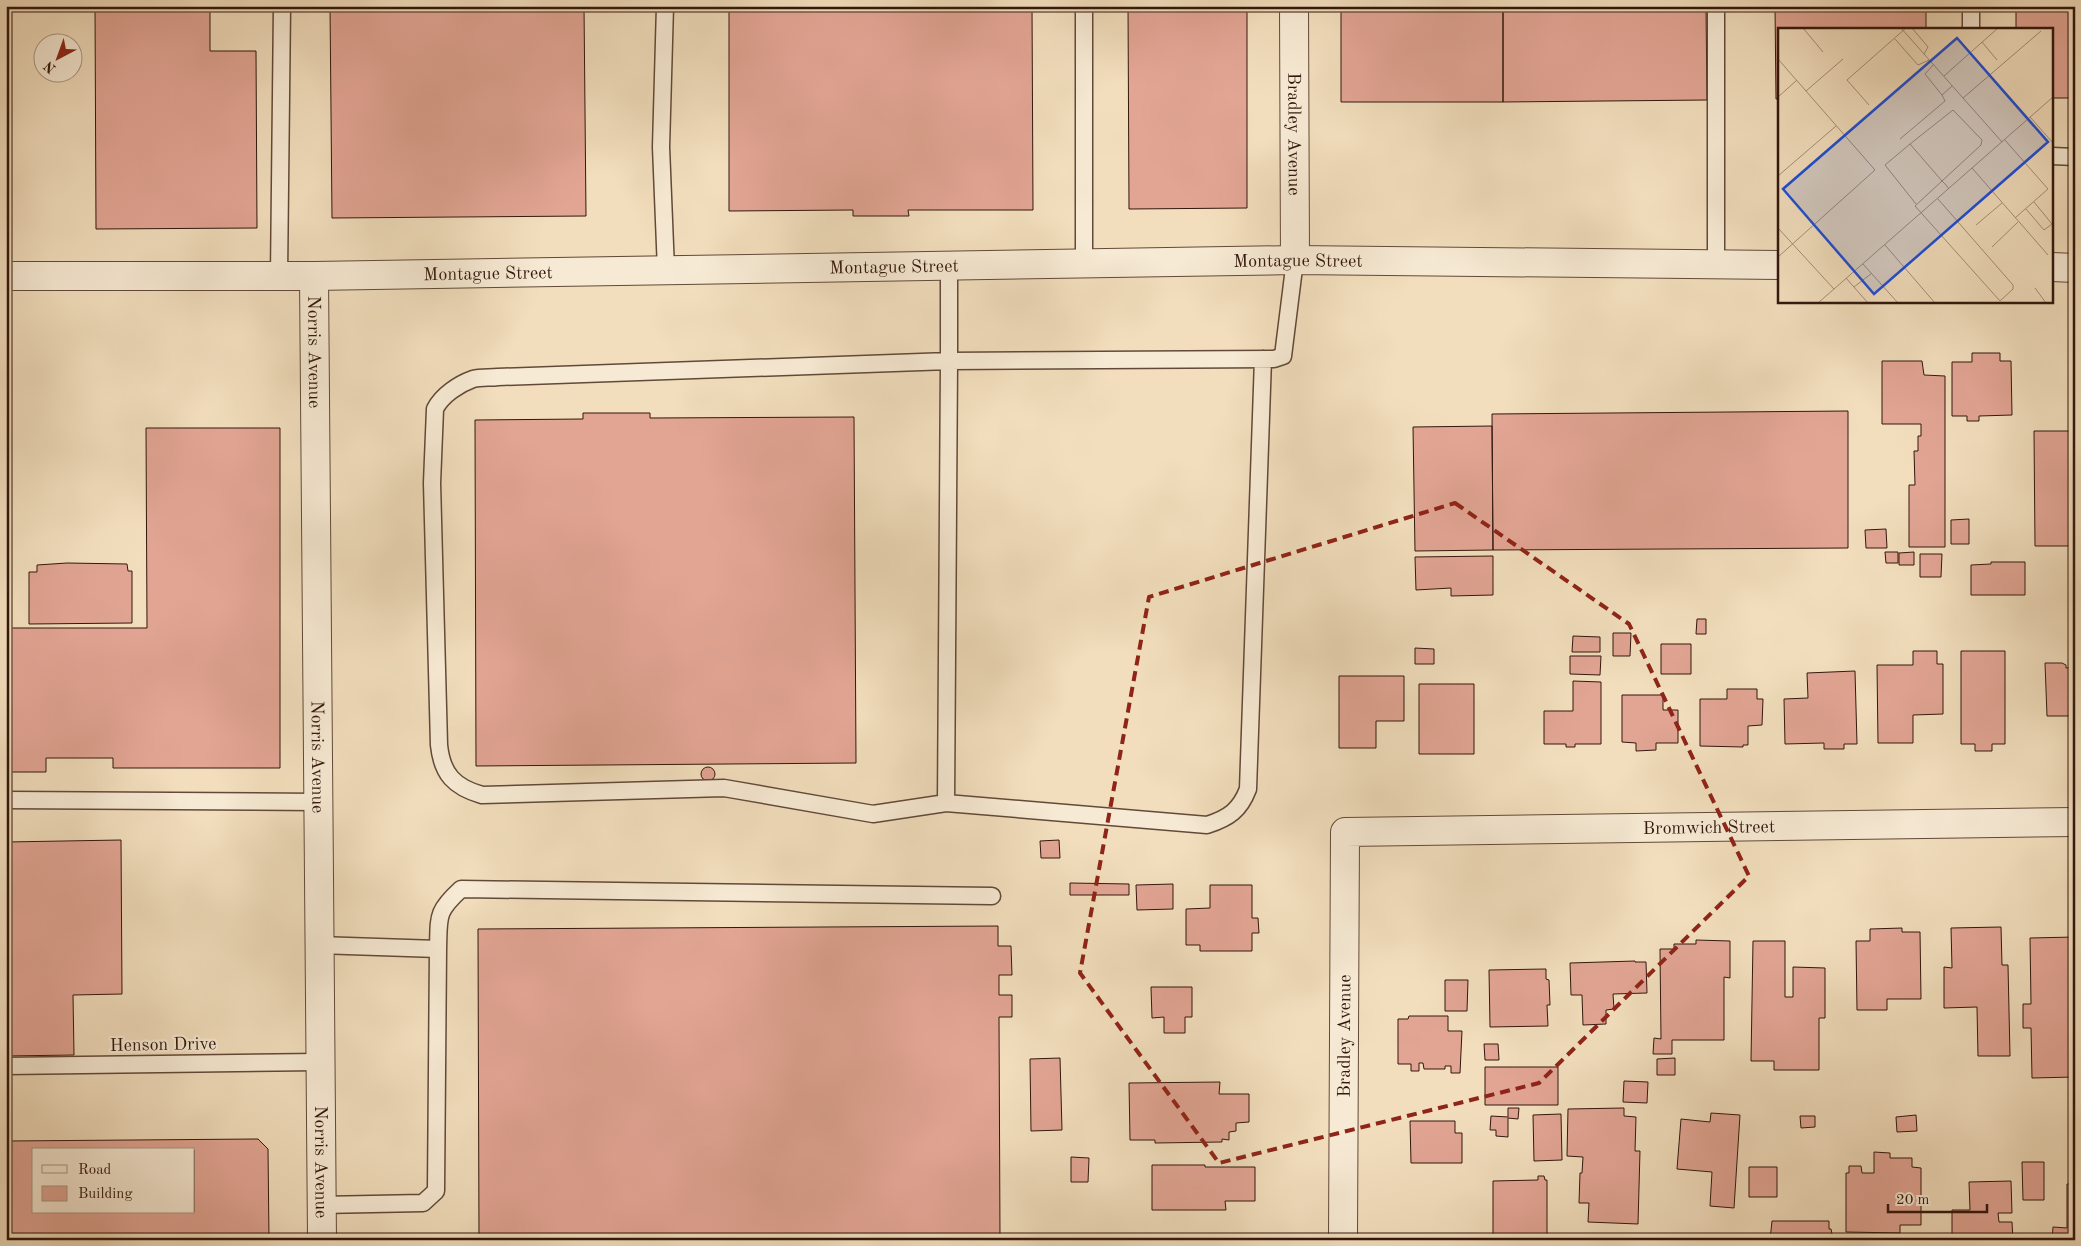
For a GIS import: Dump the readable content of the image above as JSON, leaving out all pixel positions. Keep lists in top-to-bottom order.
{
  "streets": {
    "street": [
      "Bradley Avenue",
      "Montague Street",
      "Norris Avenue",
      "Bromwich Street"
    ],
    "lane": ["Henson Drive"]
  },
  "crossings": [
    ["Bradley Avenue", "Montague Street"],
    ["Bradley Avenue", "Bromwich Street"],
    ["Montague Street", "Norris Avenue"],
    ["Norris Avenue", "Henson Drive"]
  ],
  "legend": ["Road", "Building"],
  "scale_bar": "20 m",
  "north": "bottom left"
}
